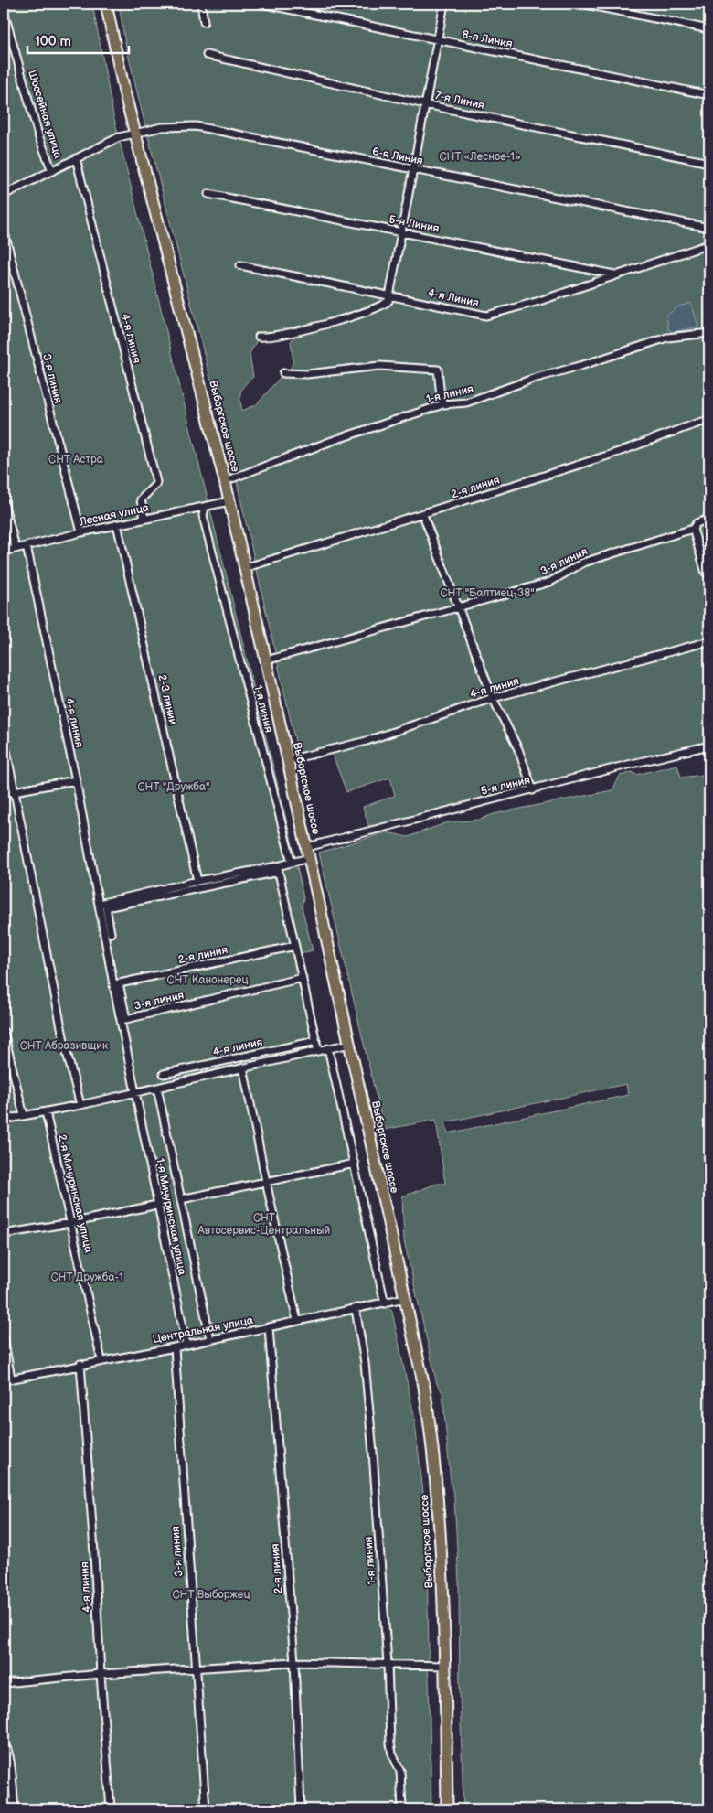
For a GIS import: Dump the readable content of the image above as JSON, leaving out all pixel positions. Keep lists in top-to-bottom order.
{
  "streets": {
    "main road": ["Выборгское шоссе"],
    "street": [
      "8-я Линия",
      "7-я Линия",
      "Шоссейная улица",
      "6-я Линия",
      "5-я Линия",
      "4-я Линия",
      "4-я линия",
      "3-я линия",
      "1-я линия",
      "2-я линия",
      "Лесная улица",
      "2-3 линии",
      "5-я линия",
      "2-я Мичуринская улица",
      "1-я Мичуринская улица",
      "Центральная улица"
    ]
  },
  "crossings": [
    ["Шоссейная улица", "6-я Линия"],
    ["6-я Линия", "4-я линия"],
    ["6-я Линия", "Выборгское шоссе"],
    ["5-я Линия", "4-я Линия"],
    ["4-я линия", "3-я линия"],
    ["4-я линия", "Выборгское шоссе"],
    ["4-я линия", "2-я линия"],
    ["4-я линия", "Лесная улица"],
    ["4-я линия", "1-я Мичуринская улица"],
    ["4-я линия", "Центральная улица"],
    ["3-я линия", "Выборгское шоссе"],
    ["3-я линия", "2-я линия"],
    ["3-я линия", "Лесная улица"],
    ["3-я линия", "1-я Мичуринская улица"],
    ["3-я линия", "Центральная улица"],
    ["1-я линия", "Выборгское шоссе"],
    ["1-я линия", "Лесная улица"],
    ["1-я линия", "Центральная улица"],
    ["Выборгское шоссе", "2-я линия"],
    ["Выборгское шоссе", "Лесная улица"],
    ["Выборгское шоссе", "5-я линия"],
    ["Выборгское шоссе", "Центральная улица"],
    ["2-я линия", "1-я Мичуринская улица"],
    ["2-я линия", "Центральная улица"],
    ["Лесная улица", "2-3 линии"],
    ["2-я Мичуринская улица", "Центральная улица"],
    ["1-я Мичуринская улица", "Центральная улица"]
  ],
  "parks": [
    "СНТ «Лесное-1»",
    "СНТ Астра",
    "СНТ \"Балтиец-38\"",
    "СНТ \"Дружба\"",
    "СНТ Канонерец",
    "СНТ Абразивщик",
    "СНТ Автосервис-Центральный",
    "СНТ Дружба-1",
    "СНТ Выборжец"
  ],
  "scale_bar": "100 m"
}
